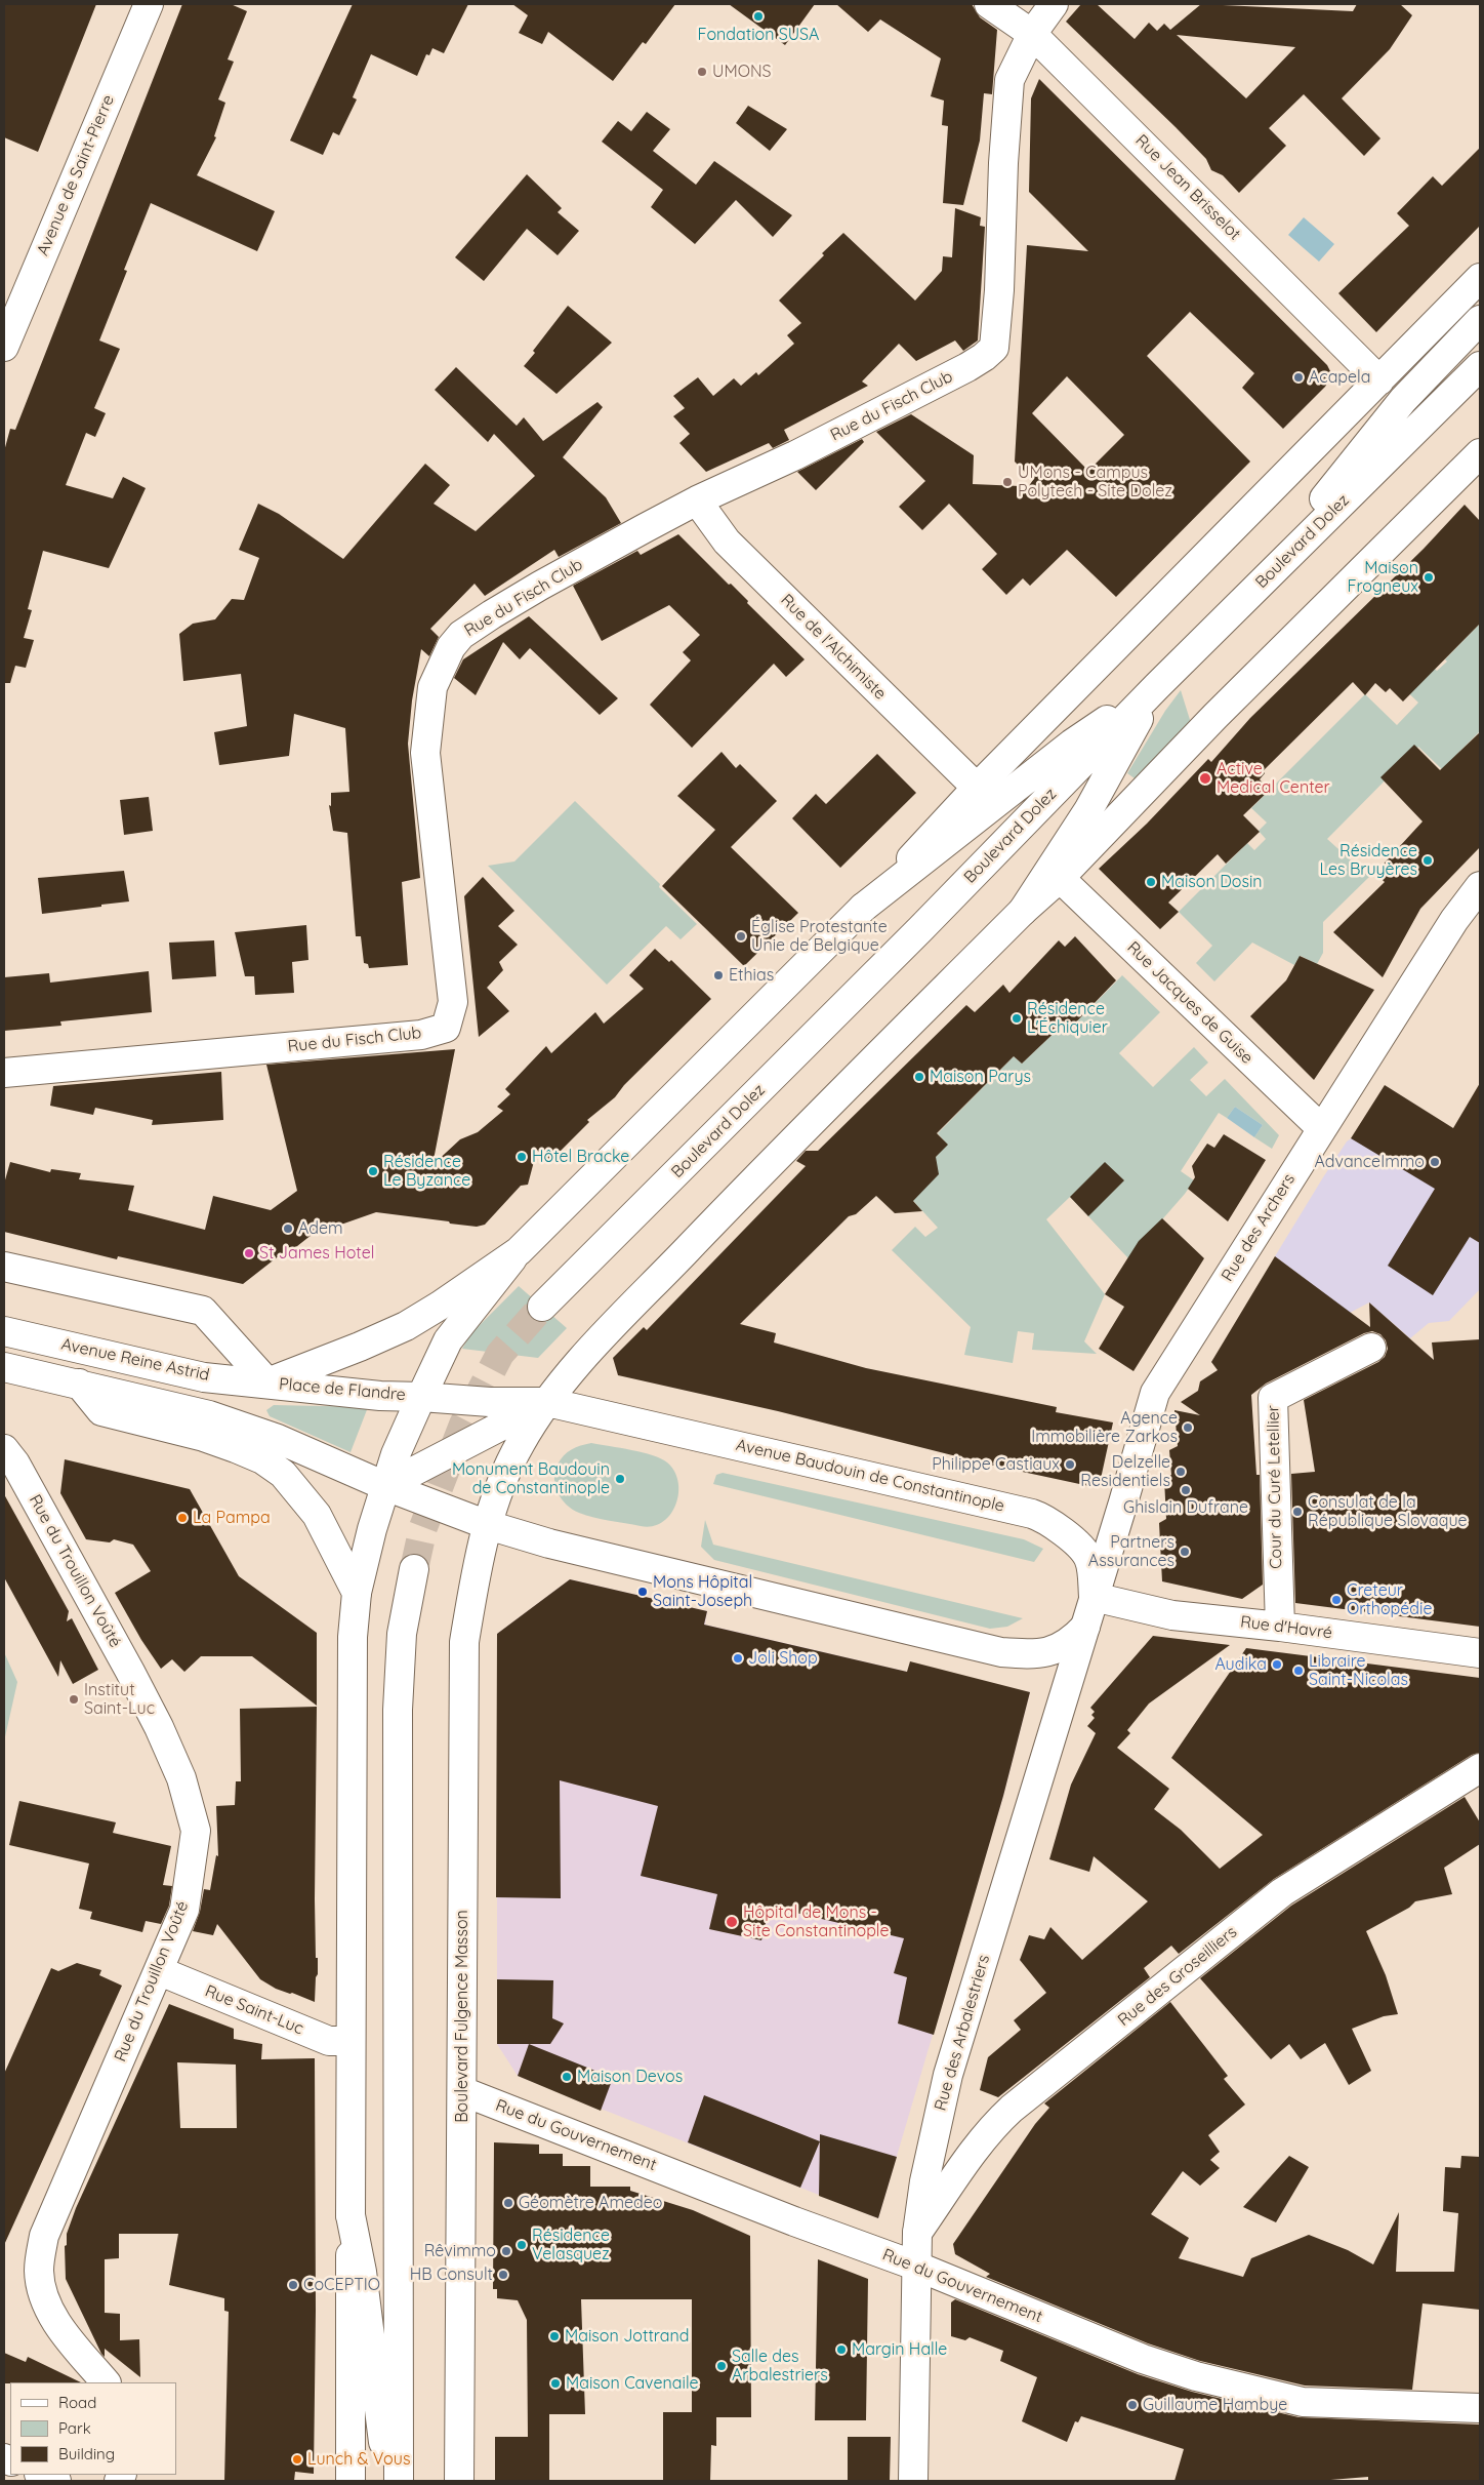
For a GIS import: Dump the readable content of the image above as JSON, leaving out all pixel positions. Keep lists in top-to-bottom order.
{
  "streets": {
    "main road": [
      "Avenue de Saint-Pierre",
      "Rue Jean Brisselot",
      "Rue du Fisch Club",
      "Boulevard Dolez",
      "Rue de l'Alchimiste",
      "Rue Jacques de Guise",
      "Rue des Archers",
      "Avenue Reine Astrid",
      "Place de Flandre",
      "Avenue Baudouin de Constantinople",
      "Cour du Curé Letellier",
      "Rue du Trouillon Voûté",
      "Rue d'Havré",
      "Rue des Groseilliers",
      "Rue Saint-Luc",
      "Boulevard Fulgence Masson",
      "Rue des Arbalestriers",
      "Rue du Gouvernement"
    ]
  },
  "crossings": [
    ["Rue Jean Brisselot", "Rue du Fisch Club"],
    ["Rue du Fisch Club", "Rue de l'Alchimiste"],
    ["Rue Jacques de Guise", "Rue des Archers"],
    ["Rue des Archers", "Avenue Baudouin de Constantinople"],
    ["Rue des Archers", "Rue d'Havré"],
    ["Rue des Archers", "Rue des Arbalestriers"],
    ["Avenue Reine Astrid", "Place de Flandre"],
    ["Place de Flandre", "Avenue Baudouin de Constantinople"],
    ["Place de Flandre", "Rue Saint-Luc"],
    ["Avenue Baudouin de Constantinople", "Rue d'Havré"],
    ["Avenue Baudouin de Constantinople", "Rue des Arbalestriers"],
    ["Cour du Curé Letellier", "Rue d'Havré"],
    ["Rue du Trouillon Voûté", "Rue Saint-Luc"],
    ["Rue d'Havré", "Rue des Arbalestriers"],
    ["Rue des Groseilliers", "Rue des Arbalestriers"],
    ["Boulevard Fulgence Masson", "Rue du Gouvernement"],
    ["Rue des Arbalestriers", "Rue du Gouvernement"]
  ],
  "places": [
    "Fondation SUSA",
    "UMONS",
    "Acapela",
    "UMons - Campus Polytech - Site Dolez",
    "Maison Frogneux",
    "Active Medical Center",
    "Résidence Les Bruyères",
    "Maison Dosin",
    "Église Protestante Unie de Belgique",
    "Ethias",
    "Résidence L'Échiquier",
    "Maison Parys",
    "Hôtel Bracke",
    "AdvanceImmo",
    "Résidence Le Byzance",
    "Adem",
    "St James Hotel",
    "Agence Immobilière Zarkos",
    "Philippe Castiaux",
    "Delzelle Residentiels",
    "Monument Baudouin de Constantinople",
    "Ghislain Dufrane",
    "Consulat de la République Slovaque",
    "La Pampa",
    "Partners Assurances",
    "Mons Hôpital Saint-Joseph",
    "Creteur Orthopédie",
    "Joli Shop",
    "Audika",
    "Libraire Saint-Nicolas",
    "Institut Saint-Luc",
    "Hôpital de Mons - Site Constantinople",
    "Maison Devos",
    "Géomètre Amedeo",
    "Résidence Velasquez",
    "Rêvimmo",
    "HB Consult",
    "CoCEPTIO",
    "Maison Jottrand",
    "Margin Halle",
    "Salle des Arbalestriers",
    "Maison Cavenaile",
    "Guillaume Hambye",
    "Lunch & Vous"
  ],
  "legend": ["Road", "Park", "Building"]
}
